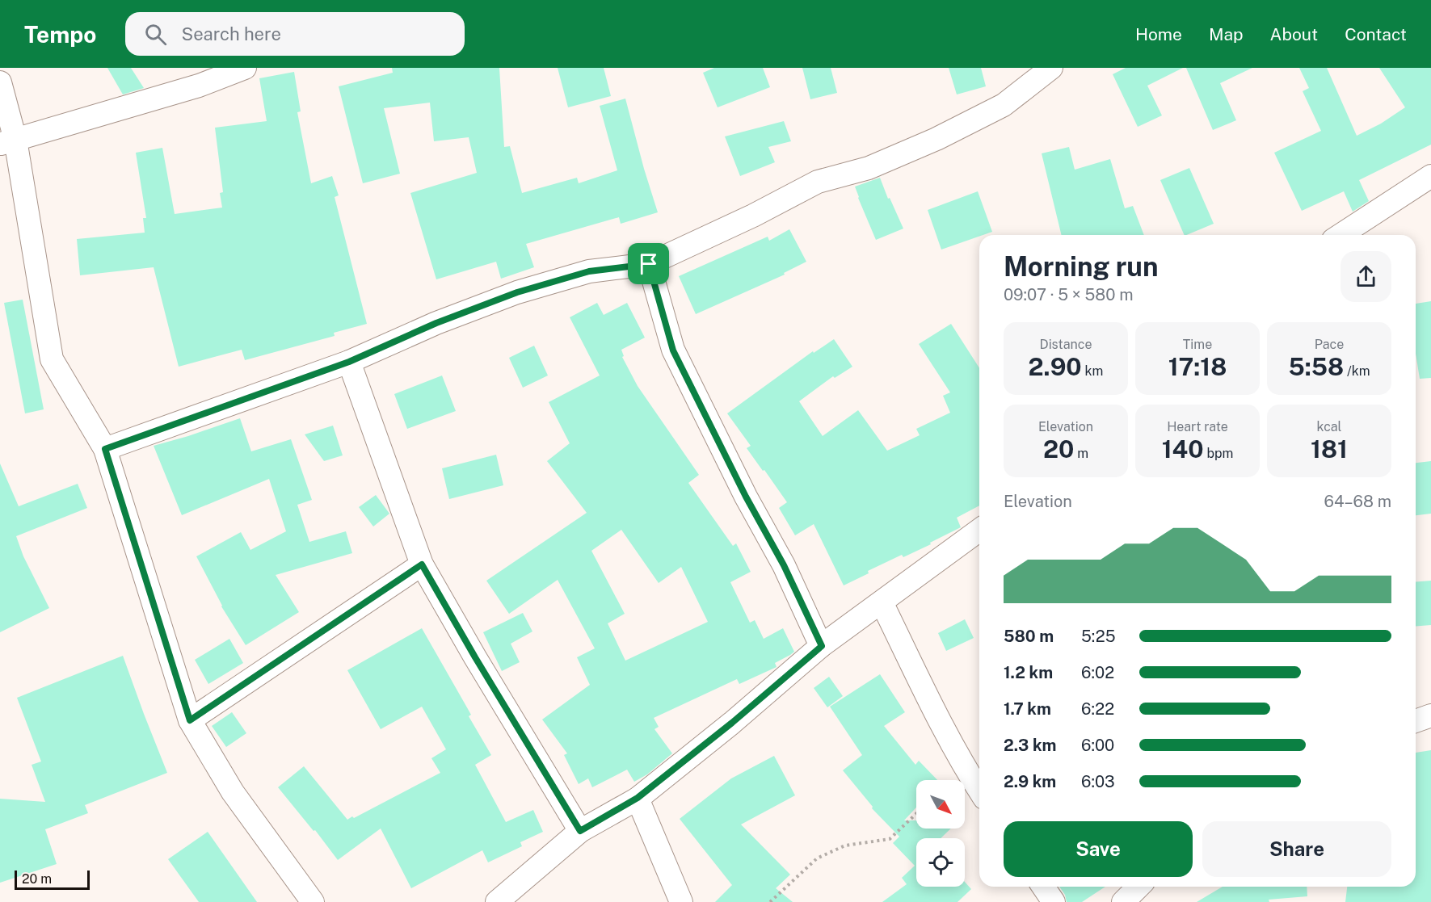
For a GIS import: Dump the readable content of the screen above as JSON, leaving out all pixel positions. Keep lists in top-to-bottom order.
{
  "scale_bar": "20 m",
  "north": "bottom right",
  "page": {
    "header": "Tempo",
    "search": "Search here",
    "nav": [
      "Home",
      "Map",
      "About",
      "Contact"
    ],
    "heading": ["Morning run", "09:07 · 5 × 580 m"],
    "stats": [
      ["Distance", "2.90 km"],
      ["Time", "17:18"],
      ["Pace", "5:58 /km"],
      ["Elevation", "20 m"],
      ["Heart rate", "140 bpm"],
      ["kcal", "181"]
    ],
    "chart": ["Elevation", "64–68 m"],
    "list": [
      {
        "name": "580 m",
        "note": "5:25"
      },
      {
        "name": "1.2 km",
        "note": "6:02"
      },
      {
        "name": "1.7 km",
        "note": "6:22"
      },
      {
        "name": "2.3 km",
        "note": "6:00"
      },
      {
        "name": "2.9 km",
        "note": "6:03"
      }
    ],
    "buttons": ["Save", "Share"],
    "scale": "20 m"
  }
}
